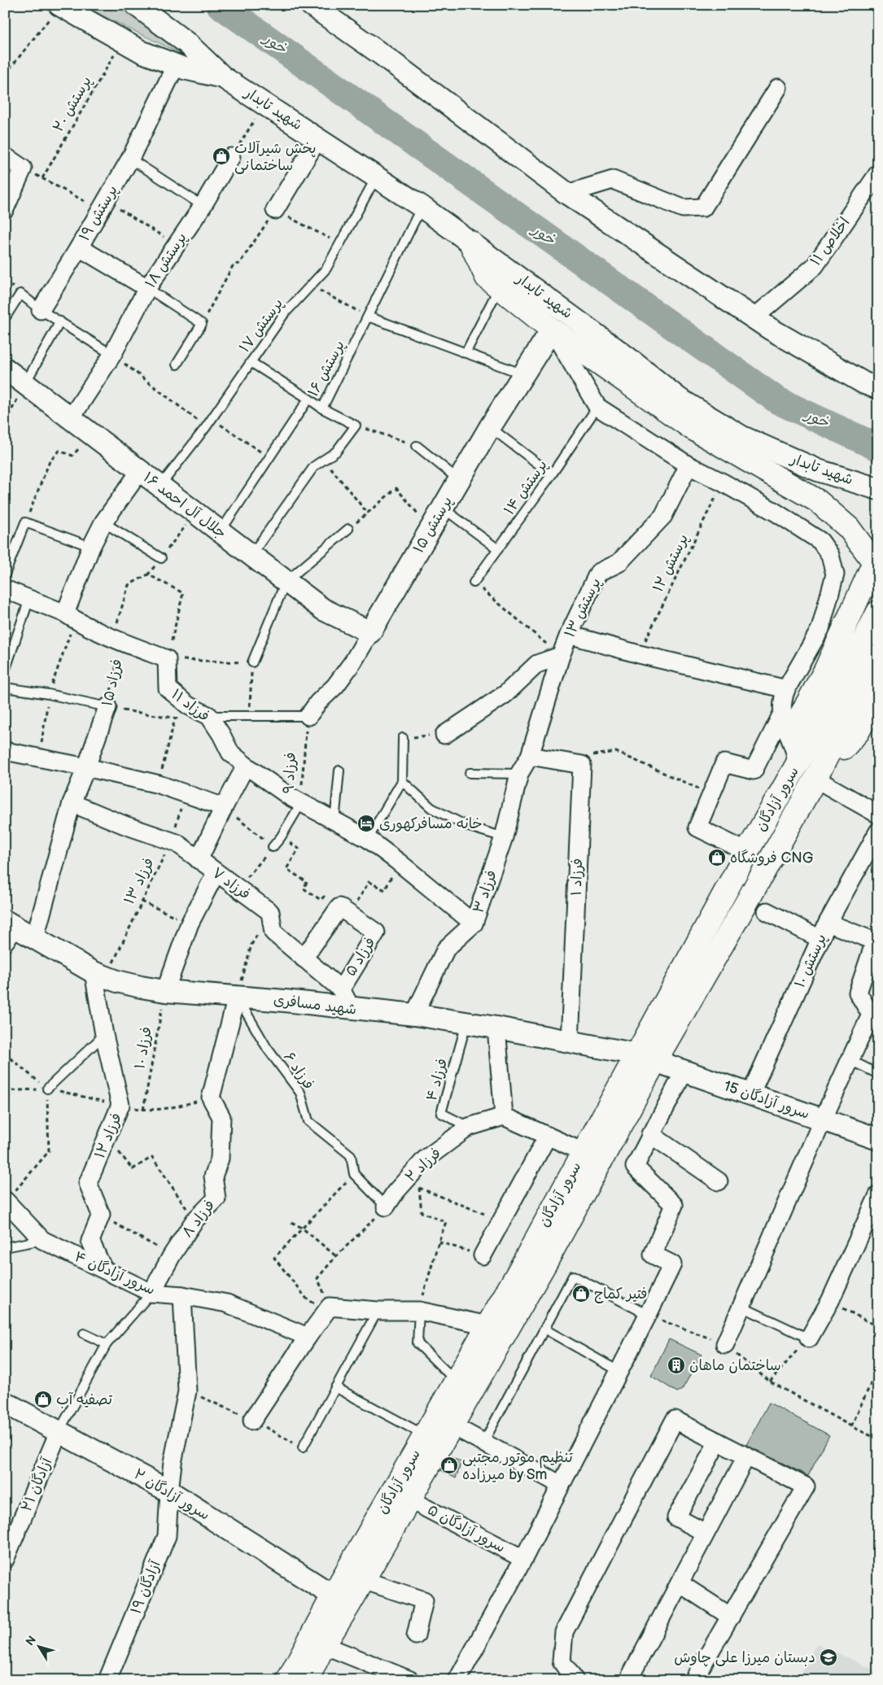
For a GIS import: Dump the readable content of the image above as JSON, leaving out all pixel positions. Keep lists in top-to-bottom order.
{
  "streets": {
    "main road": ["سرور آزادگان"],
    "street": [
      "شهید تابدار",
      "پرستش ۱۹",
      "اخلاص ۱۱",
      "پرستش ۱۸",
      "جلال آل احمد ۱۶",
      "پرستش ۱۵",
      "پرستش ۱۳",
      "فرزاد ۱۵",
      "فرزاد ۱۱",
      "فرزاد ۱",
      "فرزاد ۷",
      "فرزاد ۳",
      "فرزاد ۵",
      "پرستش ۱۰",
      "شهید مسافری",
      "سرور آزادگان 15",
      "فرزاد ۱۲",
      "فرزاد ۲",
      "فرزاد ۸",
      "سرور آزادگان ۴",
      "آزادگان ۲۱",
      "سرور آزادگان ۲",
      "سرور آزادگان ۵",
      "آزادگان ۱۹"
    ],
    "lane": [
      "پرستش ۱۷",
      "پرستش ۱۶",
      "پرستش ۱۴",
      "فرزاد ۹",
      "فرزاد ۶",
      "فرزاد ۴"
    ],
    "path": [
      "پرستش ۲۰",
      "پرستش ۱۲",
      "فرزاد ۱۳",
      "فرزاد ۱۰"
    ]
  },
  "crossings": [
    ["پرستش ۲۰", "شهید تابدار"],
    ["شهید تابدار", "پرستش ۱۹"],
    ["شهید تابدار", "پرستش ۱۷"],
    ["شهید تابدار", "پرستش ۱۶"],
    ["پرستش ۱۸", "جلال آل احمد ۱۶"],
    ["پرستش ۱۷", "جلال آل احمد ۱۶"],
    ["پرستش ۱۶", "جلال آل احمد ۱۶"],
    ["جلال آل احمد ۱۶", "پرستش ۱۵"],
    ["پرستش ۱۵", "فرزاد ۹"],
    ["پرستش ۱۳", "فرزاد ۳"],
    ["فرزاد ۱۵", "فرزاد ۷"],
    ["فرزاد ۱۵", "شهید مسافری"],
    ["فرزاد ۱۱", "فرزاد ۹"],
    ["فرزاد ۱۱", "فرزاد ۳"],
    ["سرور آزادگان", "شهید مسافری"],
    ["سرور آزادگان", "سرور آزادگان 15"],
    ["سرور آزادگان", "سرور آزادگان ۲"],
    ["سرور آزادگان", "سرور آزادگان ۵"],
    ["فرزاد ۱", "شهید مسافری"],
    ["فرزاد ۱۳", "فرزاد ۷"],
    ["فرزاد ۱۳", "شهید مسافری"],
    ["فرزاد ۱۳", "فرزاد ۱۲"],
    ["فرزاد ۳", "شهید مسافری"],
    ["پرستش ۱۰", "سرور آزادگان 15"],
    ["شهید مسافری", "فرزاد ۱۰"],
    ["شهید مسافری", "فرزاد ۶"],
    ["شهید مسافری", "فرزاد ۴"],
    ["شهید مسافری", "سرور آزادگان 15"],
    ["شهید مسافری", "فرزاد ۱۲"],
    ["فرزاد ۴", "فرزاد ۲"],
    ["فرزاد ۸", "سرور آزادگان ۴"],
    ["سرور آزادگان ۴", "آزادگان ۱۹"],
    ["آزادگان ۲۱", "سرور آزادگان ۲"],
    ["سرور آزادگان ۲", "آزادگان ۱۹"]
  ],
  "water": ["خور"],
  "places": {
    "shop": [
      "پخش شیرآلات ساختمانی",
      "فروشگاه CNG",
      "فتیر کماج",
      "تصفیه آب",
      "تنظیم موتور مجتبی میرزاده by Sm"
    ],
    "hotel": ["خانه مسافرکهوری"],
    "building": ["ساختمان ماهان"],
    "school or university": ["دبستان میرزا علی چاوش"]
  },
  "north": "top left"
}
